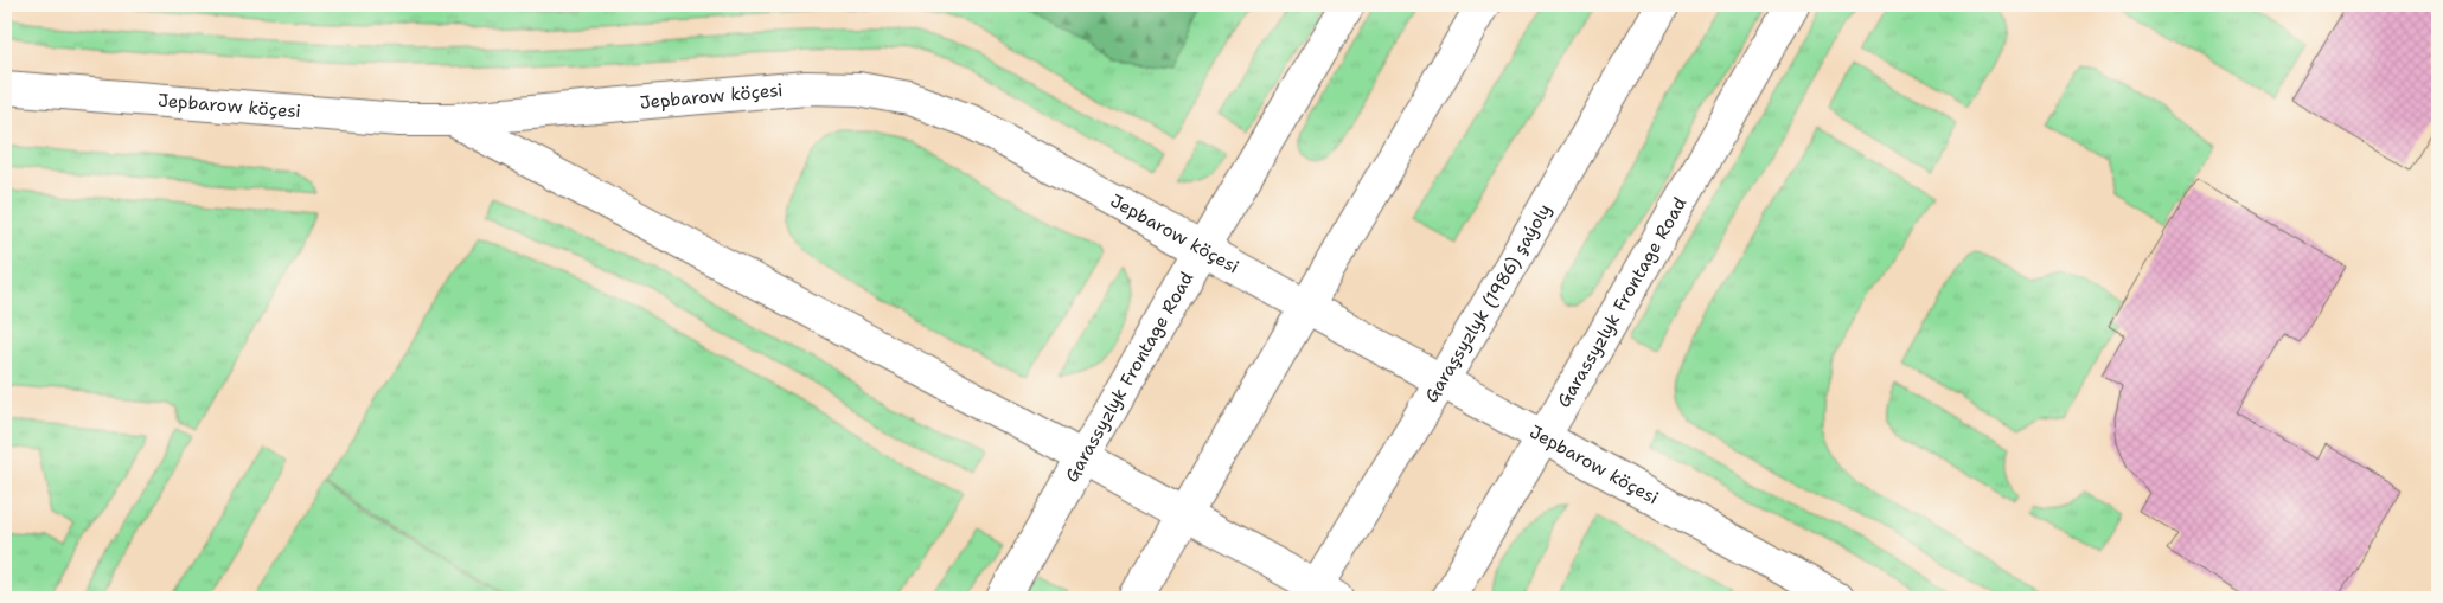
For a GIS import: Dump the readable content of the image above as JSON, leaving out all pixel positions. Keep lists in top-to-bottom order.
{
  "streets": {
    "street": ["Jepbarow köçesi", "Garaşsyzlyk (1986) şaýoly", "Garassyzlyk Frontage Road"]
  },
  "crossings": [
    ["Jepbarow köçesi", "Garaşsyzlyk (1986) şaýoly"],
    ["Jepbarow köçesi", "Garassyzlyk Frontage Road"]
  ]
}
